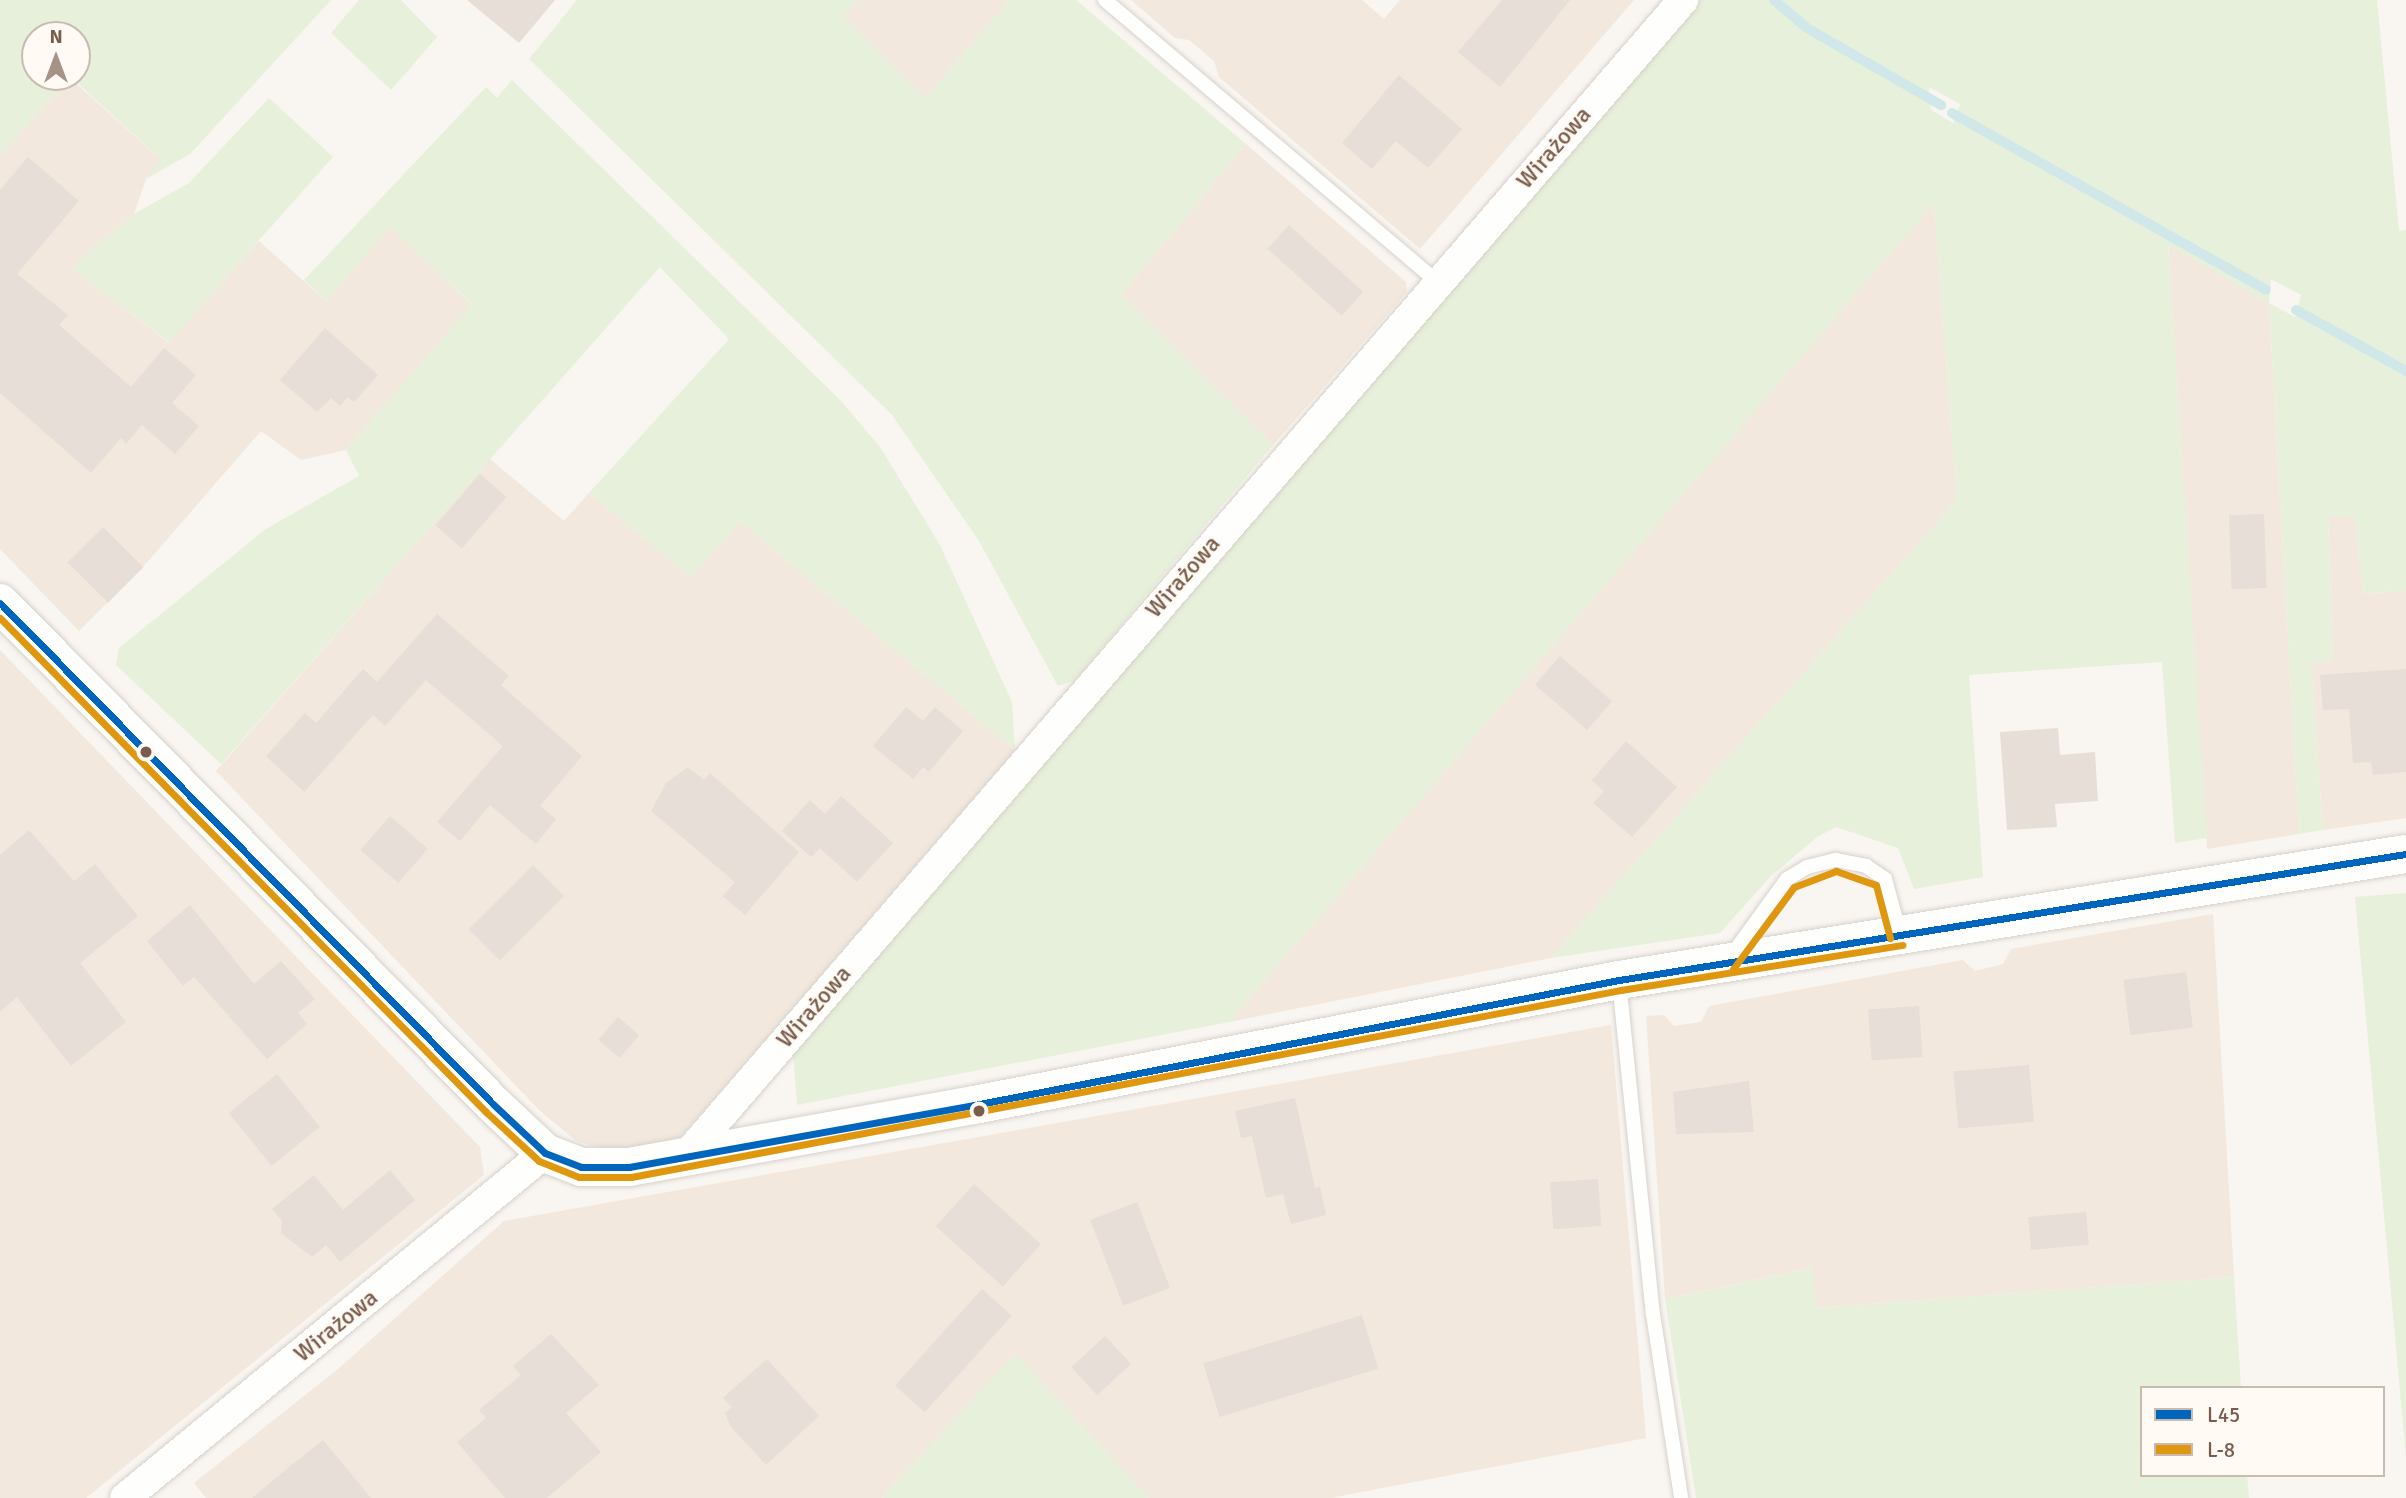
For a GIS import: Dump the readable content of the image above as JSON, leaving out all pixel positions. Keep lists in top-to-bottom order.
{
  "streets": {
    "street": ["Wirażowa"]
  },
  "lines": ["transit line L45", "transit line L-8"],
  "legend": ["L45", "L-8"],
  "north": "top"
}
